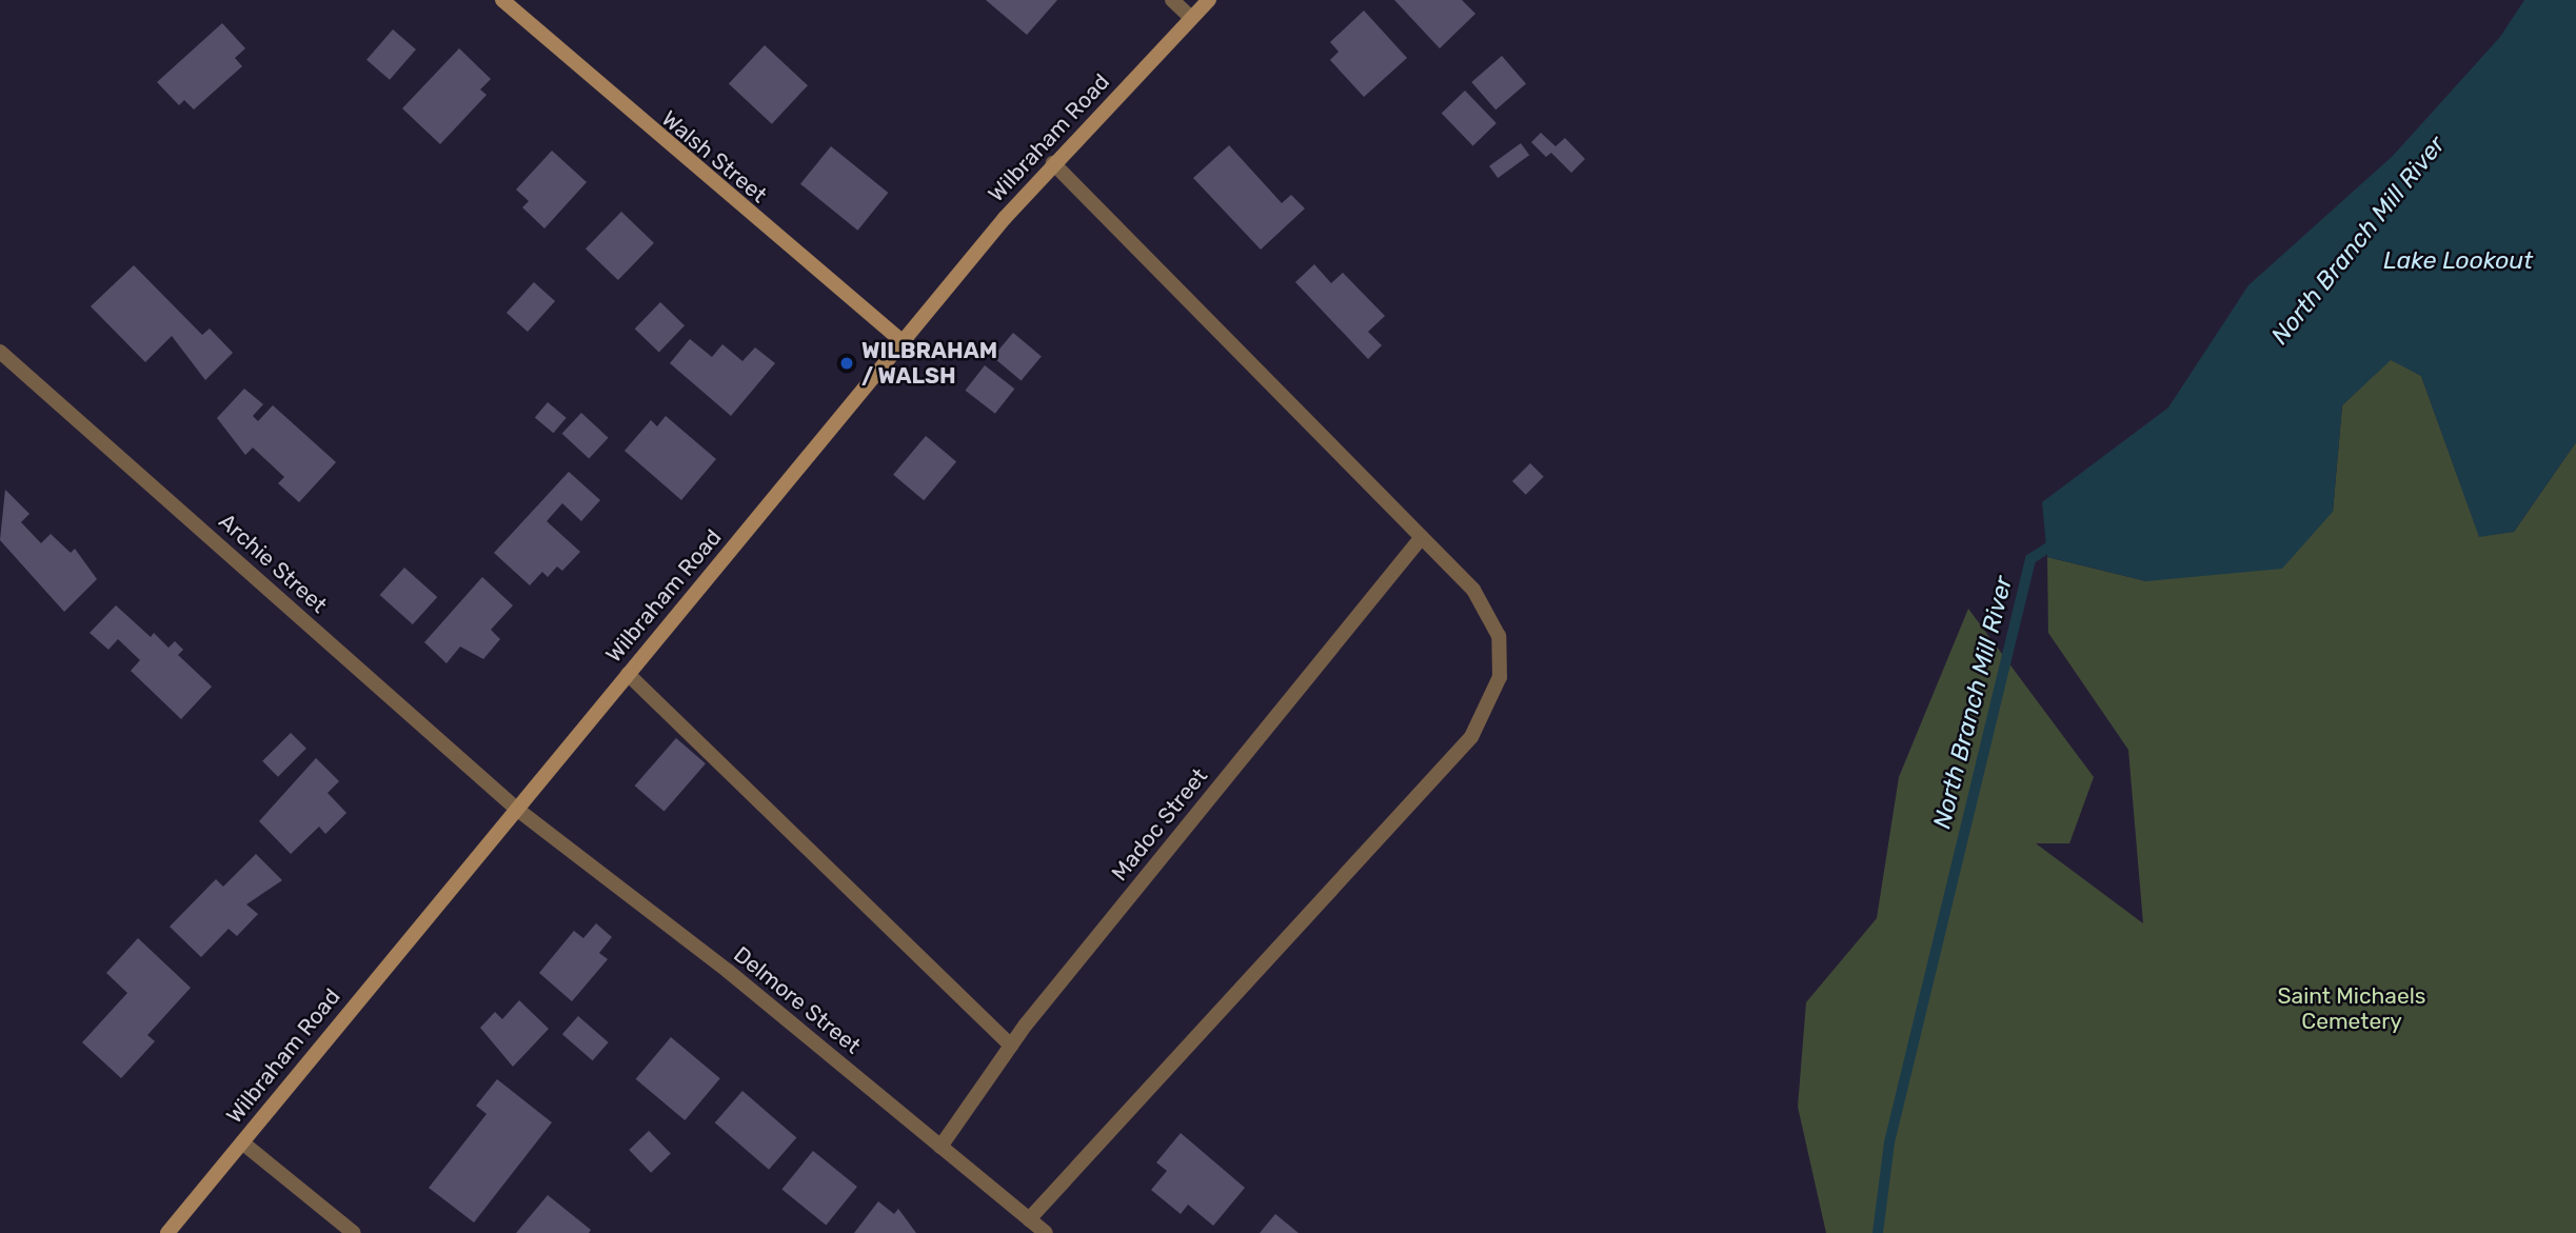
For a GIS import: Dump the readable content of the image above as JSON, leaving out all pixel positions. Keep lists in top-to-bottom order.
{
  "streets": {
    "main road": ["Wilbraham Road", "Walsh Street"],
    "street": ["Archie Street", "Madoc Street", "Delmore Street"]
  },
  "crossings": [
    ["Wilbraham Road", "Walsh Street"],
    ["Wilbraham Road", "Archie Street"],
    ["Wilbraham Road", "Delmore Street"],
    ["Archie Street", "Delmore Street"],
    ["Madoc Street", "Delmore Street"]
  ],
  "water": ["North Branch Mill River", "Lake Lookout"],
  "parks": ["Saint Michaels Cemetery"],
  "places": ["WILBRAHAM / WALSH"]
}
